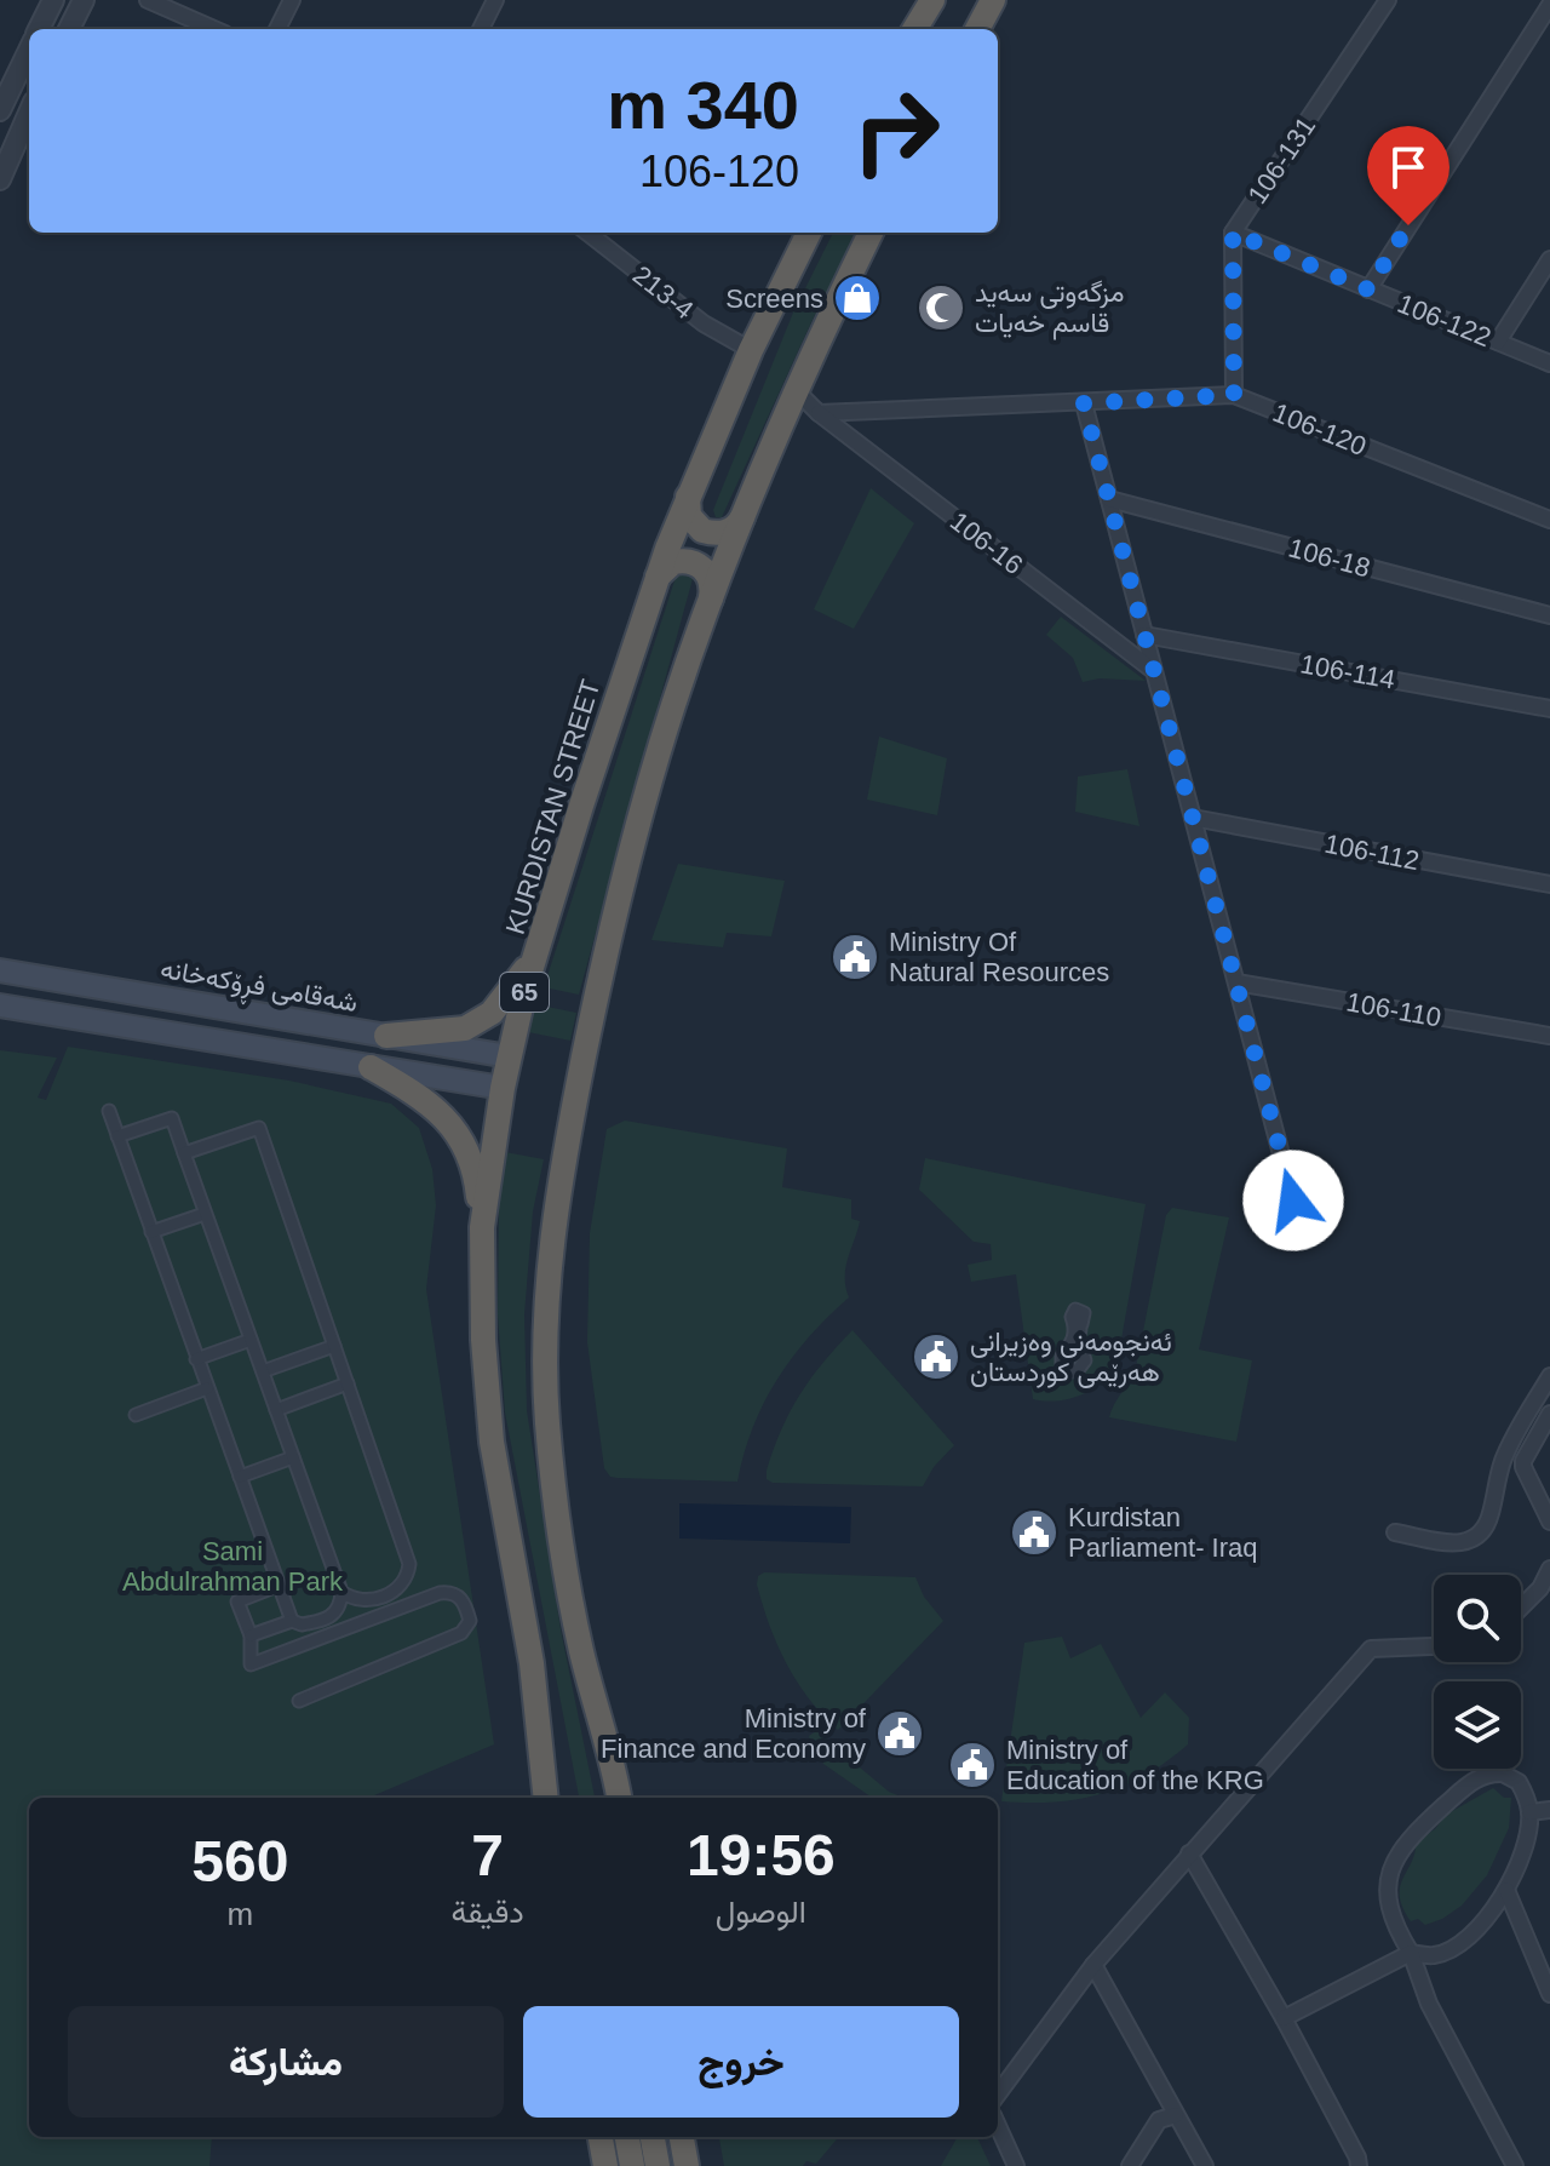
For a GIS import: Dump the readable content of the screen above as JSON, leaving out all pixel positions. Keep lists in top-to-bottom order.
{
  "streets": {
    "highway": ["KURDISTAN STREET", "65"],
    "main road": ["شەقامی فڕۆکەخانە"],
    "street": [
      "106-131",
      "213-4",
      "106-122",
      "106-120",
      "106-16",
      "106-18",
      "106-114",
      "106-112",
      "106-110"
    ]
  },
  "crossings": [
    ["106-131", "106-122"],
    ["106-131", "106-120"],
    ["213-4", "KURDISTAN STREET"],
    ["106-120", "106-16"],
    ["KURDISTAN STREET", "شەقامی فڕۆکەخانە"]
  ],
  "parks": ["Sami Abdulrahman Park"],
  "places": {
    "shop": ["Screens"],
    "mosque": ["مزگەوتی سەید قاسم خەیات"],
    "public building": [
      "Ministry Of Natural Resources",
      "ئەنجومەنی وەزیرانی هەرێمی کوردستان",
      "Kurdistan Parliament- Iraq",
      "Ministry of Finance and Economy",
      "Ministry of Education of the KRG"
    ]
  },
  "page": {
    "turn": ["340 m", "106-120"],
    "eta": [
      "19:56",
      "الوصول",
      "7",
      "دقيقة",
      "560",
      "m"
    ],
    "buttons": ["خروج", "مشاركة"]
  }
}
